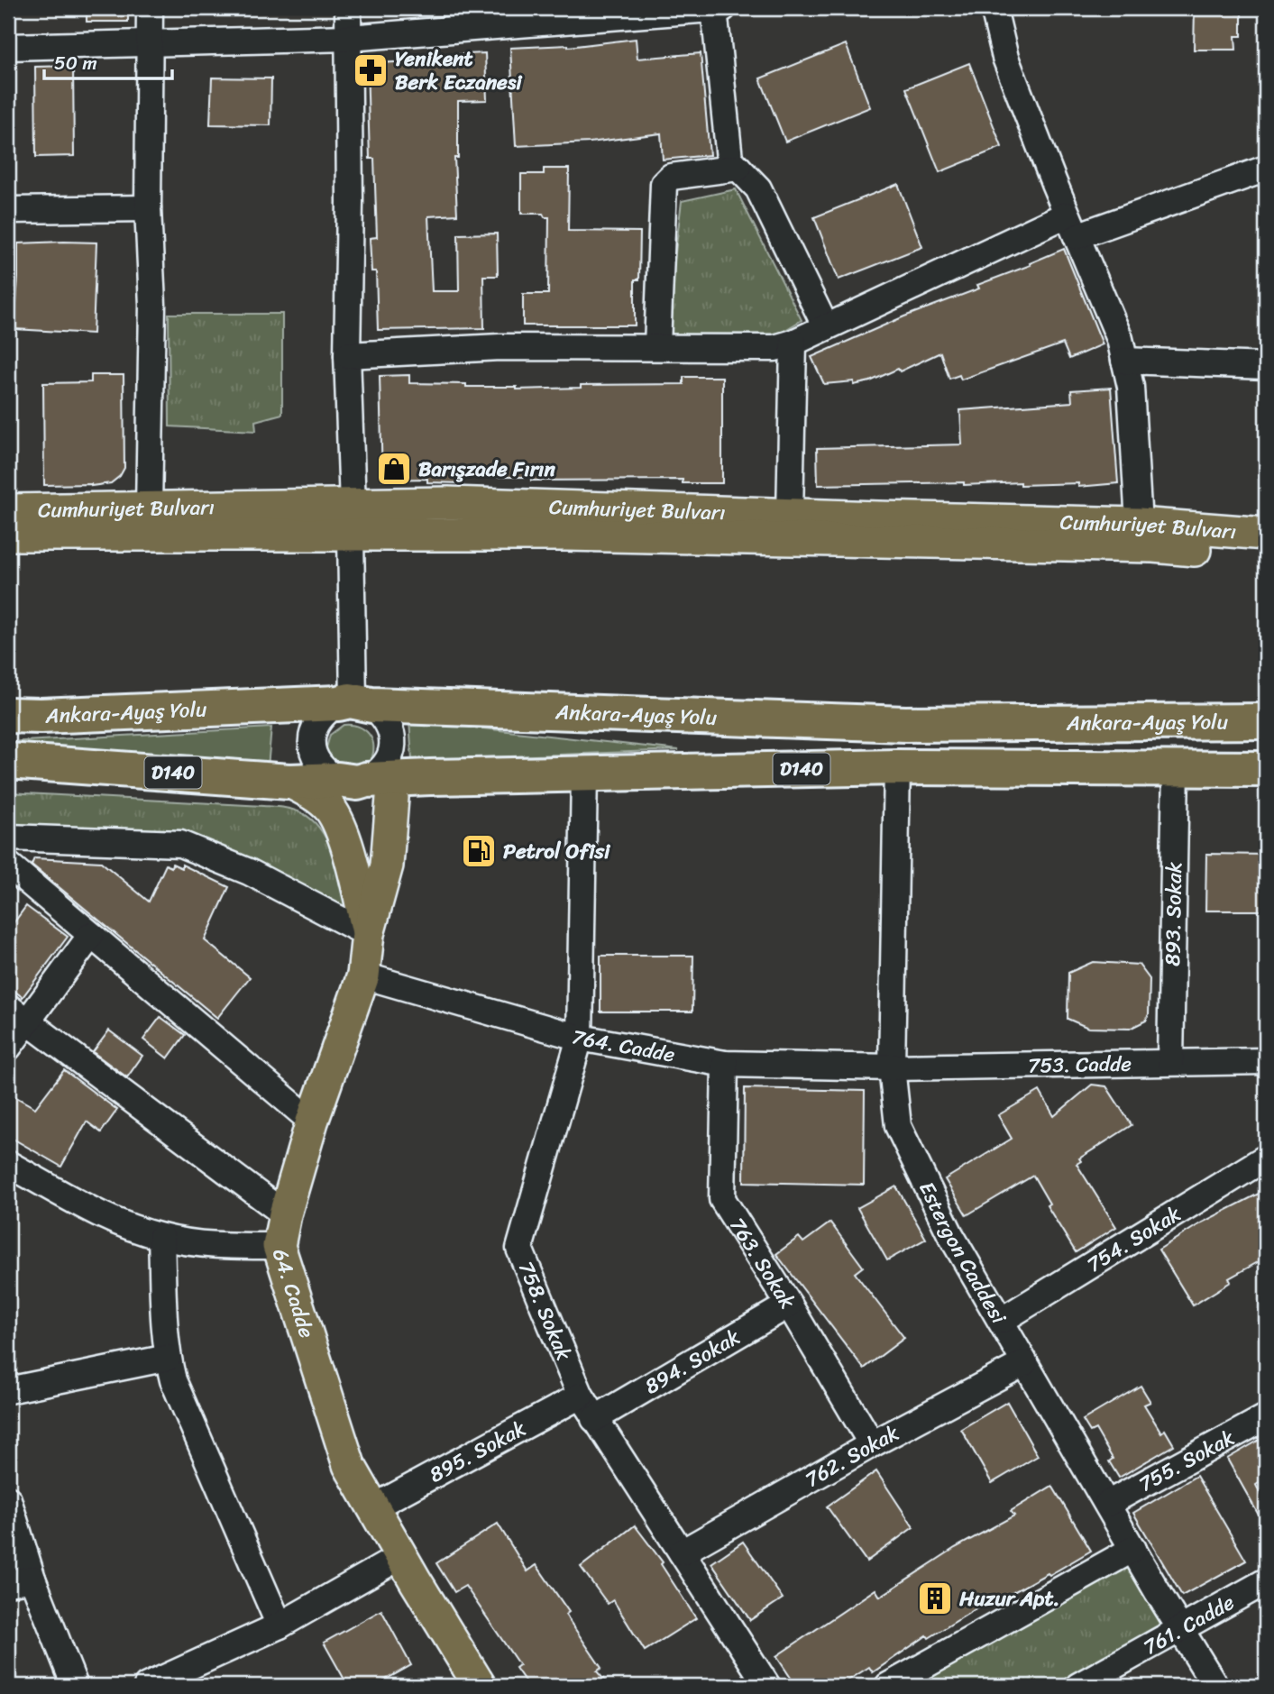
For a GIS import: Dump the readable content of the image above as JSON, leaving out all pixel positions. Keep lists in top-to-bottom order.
{
  "streets": {
    "highway": ["Ankara-Ayaş Yolu", "D140"],
    "main road": ["Cumhuriyet Bulvarı", "64. Cadde"],
    "street": [
      "893. Sokak",
      "764. Cadde",
      "753. Cadde",
      "754. Sokak",
      "Estergon Caddesi",
      "763. Sokak",
      "758. Sokak",
      "894. Sokak",
      "895. Sokak",
      "762. Sokak",
      "755. Sokak",
      "761. Cadde"
    ]
  },
  "crossings": [
    ["Ankara-Ayaş Yolu", "D140"],
    ["Ankara-Ayaş Yolu", "64. Cadde"],
    ["D140", "893. Sokak"],
    ["D140", "Estergon Caddesi"],
    ["D140", "64. Cadde"],
    ["D140", "758. Sokak"],
    ["893. Sokak", "753. Cadde"],
    ["764. Cadde", "753. Cadde"],
    ["764. Cadde", "Estergon Caddesi"],
    ["764. Cadde", "763. Sokak"],
    ["764. Cadde", "64. Cadde"],
    ["764. Cadde", "758. Sokak"],
    ["753. Cadde", "Estergon Caddesi"],
    ["754. Sokak", "Estergon Caddesi"],
    ["Estergon Caddesi", "762. Sokak"],
    ["Estergon Caddesi", "755. Sokak"],
    ["Estergon Caddesi", "761. Cadde"],
    ["763. Sokak", "894. Sokak"],
    ["763. Sokak", "762. Sokak"],
    ["64. Cadde", "895. Sokak"],
    ["758. Sokak", "894. Sokak"],
    ["758. Sokak", "895. Sokak"],
    ["758. Sokak", "762. Sokak"]
  ],
  "places": {
    "pharmacy": ["Yenikent Berk Eczanesi"],
    "shop": ["Barışzade Fırın"],
    "fuel station": ["Petrol Ofisi"],
    "building": ["Huzur Apt."]
  },
  "scale_bar": "50 m"
}
